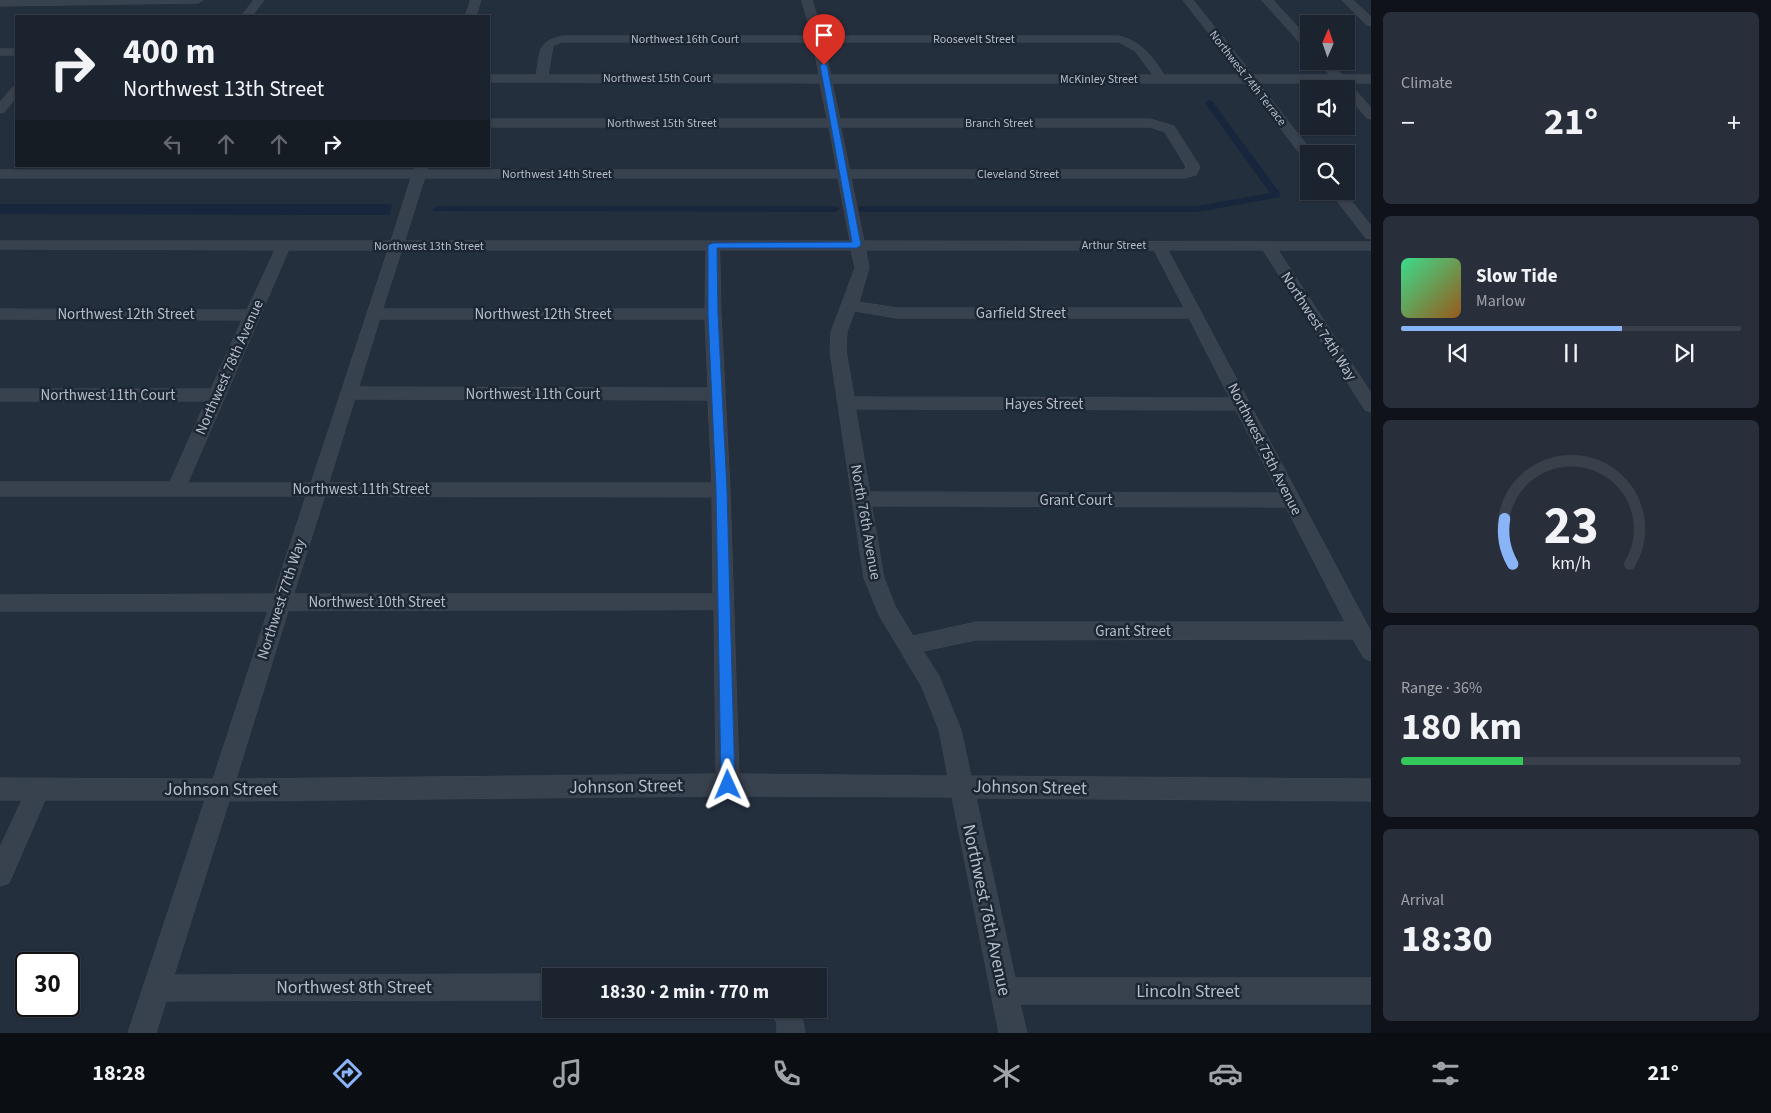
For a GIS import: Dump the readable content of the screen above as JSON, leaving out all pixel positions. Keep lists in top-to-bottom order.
{
  "streets": {
    "street": [
      "Northwest 16th Court",
      "Roosevelt Street",
      "Northwest 15th Court",
      "Northwest 74th Terrace",
      "McKinley Street",
      "Northwest 15th Street",
      "Branch Street",
      "Northwest 14th Street",
      "Cleveland Street",
      "Arthur Street",
      "Northwest 13th Street",
      "Garfield Street",
      "Northwest 12th Street",
      "Northwest 74th Way",
      "Northwest 78th Avenue",
      "Northwest 11th Court",
      "Hayes Street",
      "Northwest 75th Avenue",
      "Northwest 11th Street",
      "Grant Court",
      "North 76th Avenue",
      "Northwest 77th Way",
      "Northwest 10th Street",
      "Grant Street",
      "Johnson Street",
      "Northwest 76th Avenue",
      "Northwest 8th Street",
      "Lincoln Street"
    ]
  },
  "crossings": [
    ["Northwest 16th Court", "Roosevelt Street"],
    ["Roosevelt Street", "McKinley Street"],
    ["Northwest 15th Court", "McKinley Street"],
    ["Northwest 74th Terrace", "McKinley Street"],
    ["Northwest 15th Street", "Branch Street"],
    ["Branch Street", "Cleveland Street"],
    ["Northwest 14th Street", "Cleveland Street"],
    ["Northwest 14th Street", "Northwest 77th Way"],
    ["Arthur Street", "Northwest 13th Street"],
    ["Arthur Street", "Northwest 74th Way"],
    ["Arthur Street", "Northwest 75th Avenue"],
    ["Arthur Street", "North 76th Avenue"],
    ["Northwest 13th Street", "Northwest 78th Avenue"],
    ["Northwest 13th Street", "North 76th Avenue"],
    ["Northwest 13th Street", "Northwest 77th Way"],
    ["Garfield Street", "Northwest 75th Avenue"],
    ["Garfield Street", "North 76th Avenue"],
    ["Northwest 12th Street", "Northwest 78th Avenue"],
    ["Northwest 12th Street", "Northwest 77th Way"],
    ["Northwest 78th Avenue", "Northwest 11th Court"],
    ["Northwest 78th Avenue", "Northwest 11th Street"],
    ["Northwest 11th Court", "Northwest 77th Way"],
    ["Hayes Street", "Northwest 75th Avenue"],
    ["Hayes Street", "North 76th Avenue"],
    ["Northwest 75th Avenue", "Grant Court"],
    ["Northwest 75th Avenue", "Grant Street"],
    ["Northwest 11th Street", "Northwest 77th Way"],
    ["Grant Court", "North 76th Avenue"],
    ["North 76th Avenue", "Grant Street"],
    ["North 76th Avenue", "Johnson Street"],
    ["North 76th Avenue", "Northwest 76th Avenue"],
    ["Northwest 77th Way", "Northwest 10th Street"],
    ["Northwest 77th Way", "Johnson Street"],
    ["Northwest 77th Way", "Northwest 8th Street"],
    ["Johnson Street", "Northwest 76th Avenue"],
    ["Northwest 76th Avenue", "Lincoln Street"]
  ],
  "north": "top",
  "page": {
    "tile": [
      "Climate",
      ["Range · 36%", "180 km"],
      ["Arrival", "18:30"]
    ],
    "turn": ["400 m", "Northwest 13th Street"],
    "heat": ["−", "21°", "+"],
    "song": ["Slow Tide", "Marlow"],
    "limit": "30",
    "trip": "18:30 · 2 min · 770 m",
    "tabs": ["18:28", "21°"],
    "gauge": ["23", "km/h"]
  }
}
